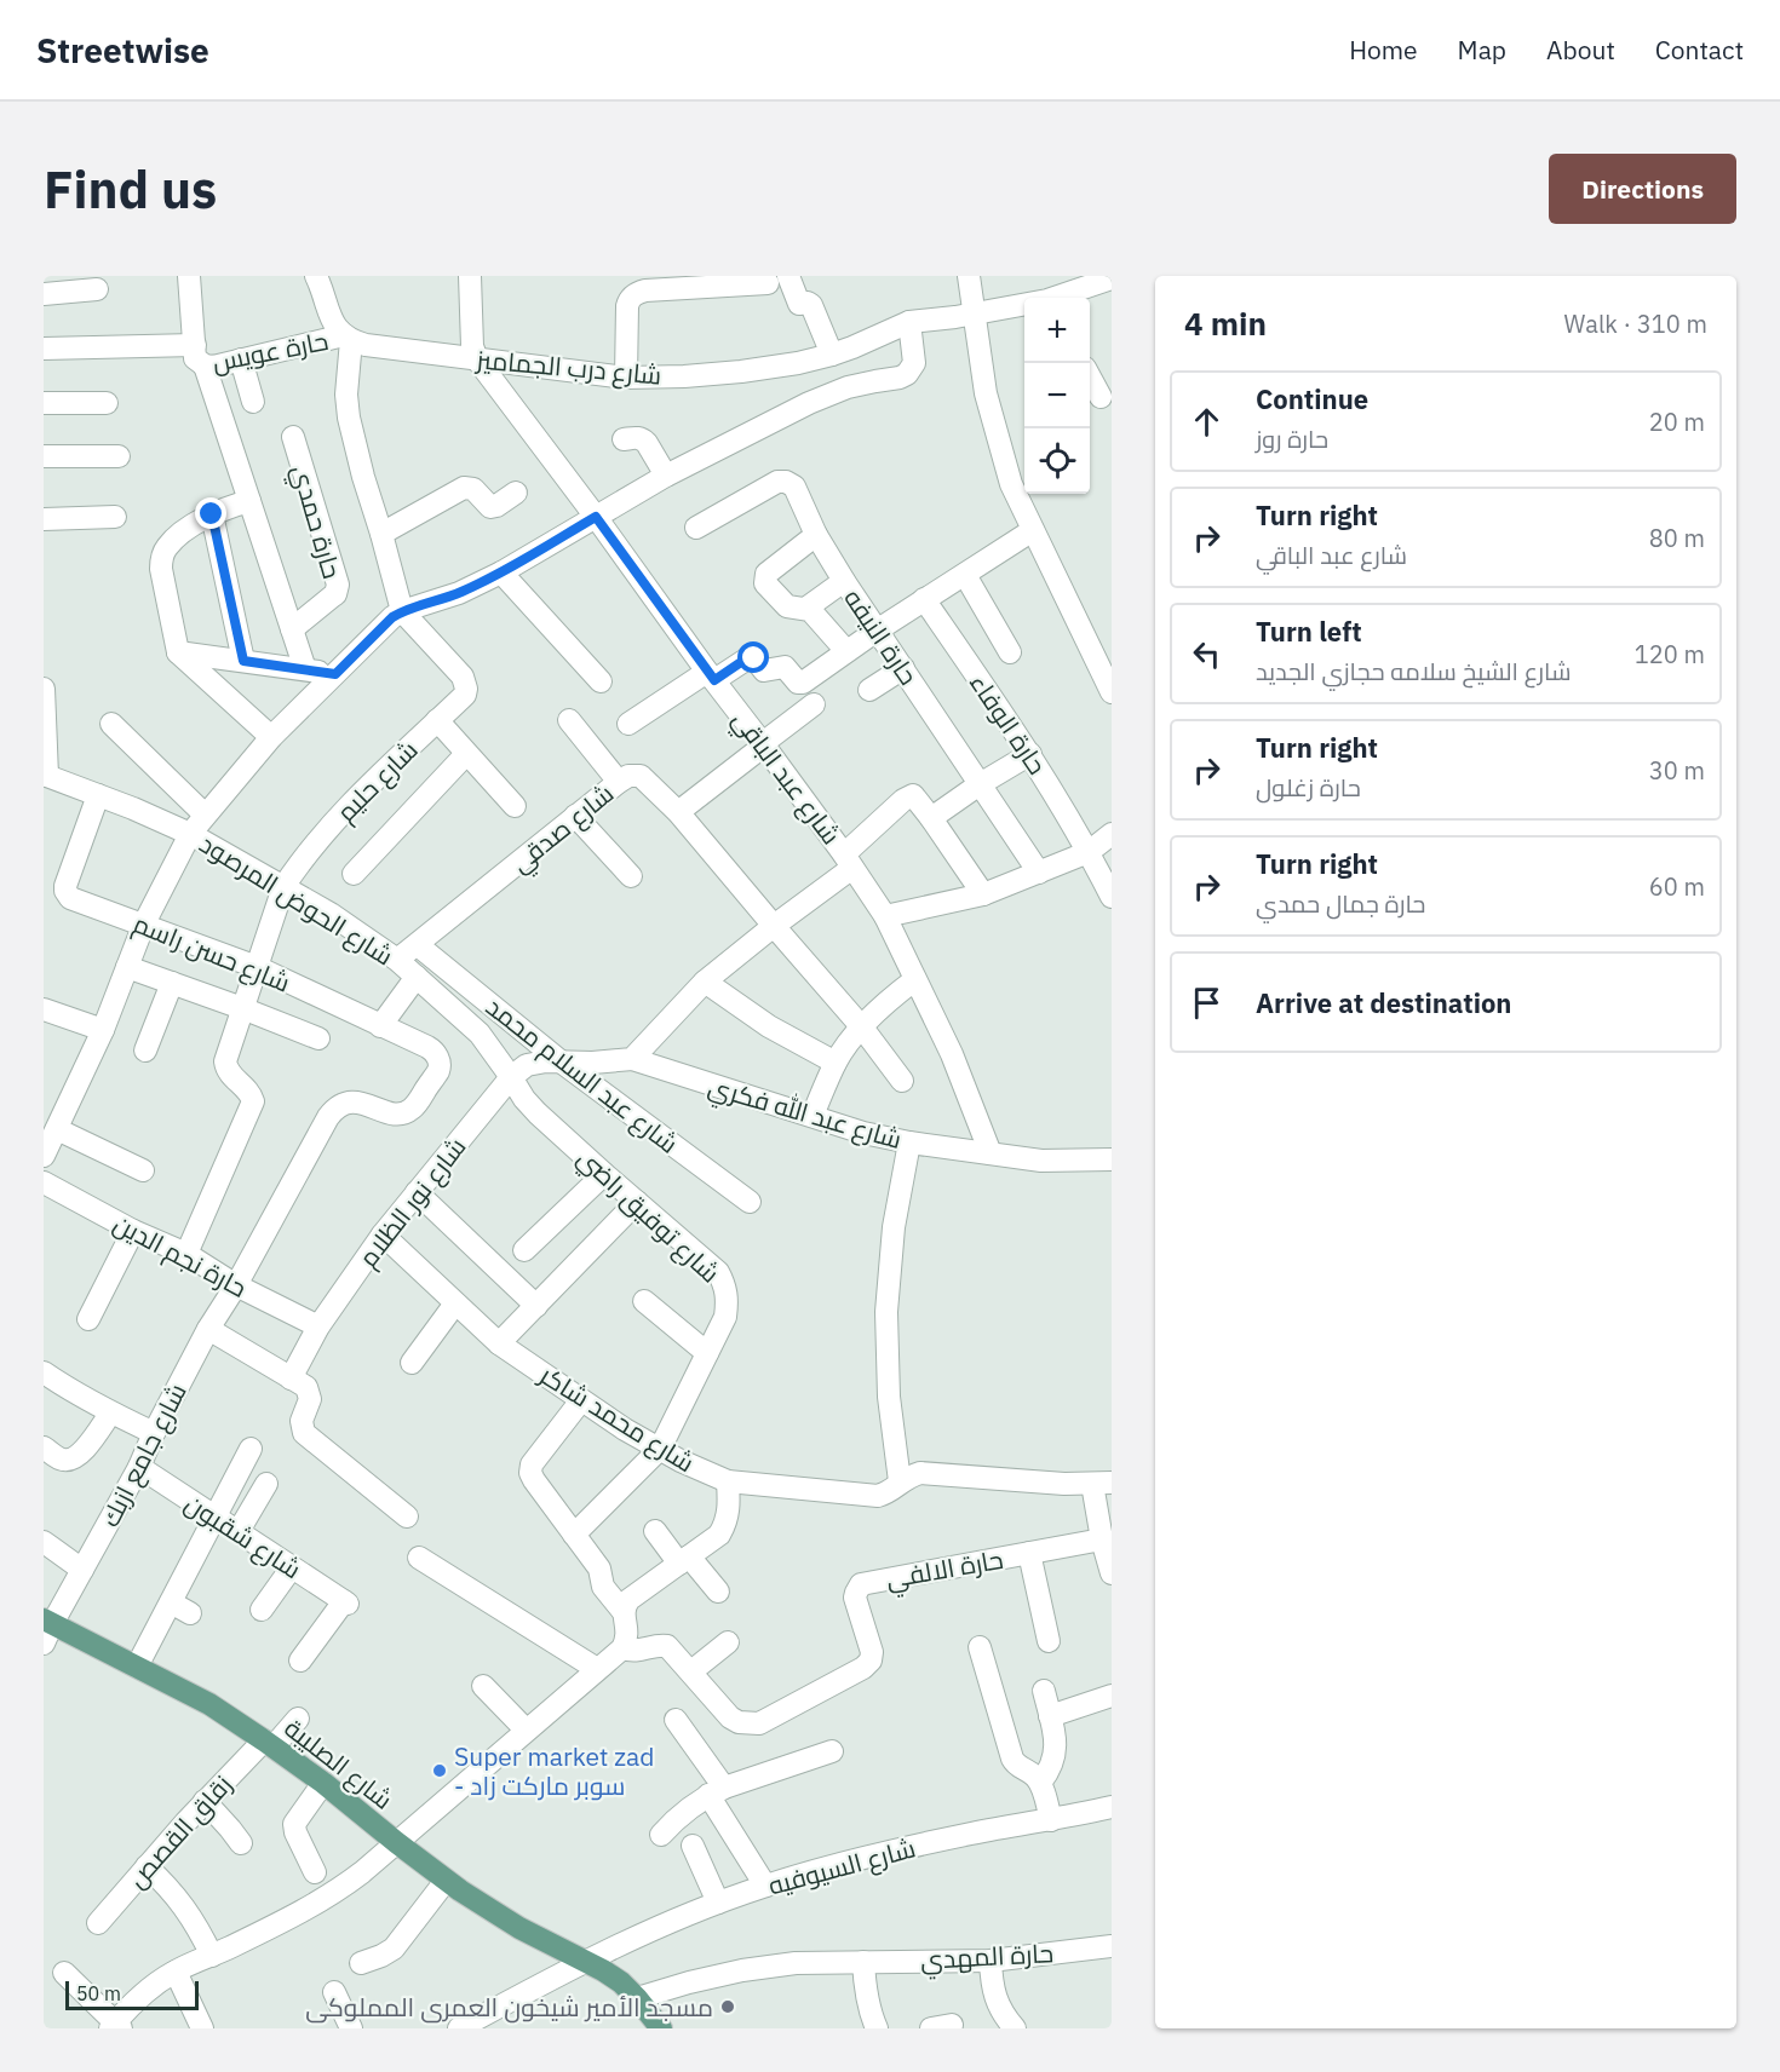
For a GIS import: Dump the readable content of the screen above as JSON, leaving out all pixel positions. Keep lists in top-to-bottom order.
{
  "streets": {
    "main road": ["شارع الصليبة"],
    "street": [
      "حارة عويس",
      "شارع درب الجماميز",
      "حارة حمدي",
      "حارة النيفه",
      "حارة الوفاء",
      "شارع عبد الباقي",
      "شارع حليم",
      "شارع صدقي",
      "شارع الحوض المرصود",
      "شارع حسن راسم",
      "شارع عبد السلام محمد",
      "شارع عبد الله فكري",
      "شارع نور الظلام",
      "شارع توفيق راضي",
      "حارة نجم الدين",
      "شارع محمد شاكر",
      "شارع جامع ازبك",
      "شارع شقبون",
      "حارة الالفي",
      "زقاق القصص",
      "شارع السيوفيه",
      "حارة المهدي"
    ]
  },
  "crossings": [
    ["حارة عويس", "شارع درب الجماميز"],
    ["شارع درب الجماميز", "شارع عبد الباقي"],
    ["شارع عبد الباقي", "شارع عبد الله فكري"],
    ["شارع حليم", "شارع الحوض المرصود"],
    ["شارع حليم", "شارع حسن راسم"],
    ["شارع حليم", "حارة نجم الدين"],
    ["شارع صدقي", "شارع الحوض المرصود"],
    ["شارع صدقي", "شارع عبد السلام محمد"],
    ["شارع الحوض المرصود", "شارع حسن راسم"],
    ["شارع الحوض المرصود", "شارع نور الظلام"],
    ["شارع الحوض المرصود", "شارع توفيق راضي"],
    ["شارع حسن راسم", "شارع جامع ازبك"],
    ["شارع عبد السلام محمد", "شارع نور الظلام"],
    ["شارع عبد الله فكري", "شارع نور الظلام"],
    ["شارع نور الظلام", "شارع توفيق راضي"],
    ["شارع نور الظلام", "حارة نجم الدين"],
    ["شارع نور الظلام", "شارع محمد شاكر"],
    ["شارع توفيق راضي", "شارع محمد شاكر"],
    ["حارة نجم الدين", "شارع جامع ازبك"],
    ["شارع جامع ازبك", "شارع شقبون"],
    ["شارع جامع ازبك", "شارع الصليبة"],
    ["شارع الصليبة", "زقاق القصص"],
    ["شارع الصليبة", "شارع السيوفيه"],
    ["شارع الصليبة", "حارة المهدي"]
  ],
  "places": ["Super market zad - سوبر ماركت زاد", "مسجد الأمير شيخون العمرى المملوكى"],
  "scale_bar": "50 m",
  "page": {
    "header": "Streetwise",
    "nav": [
      "Home",
      "Map",
      "About",
      "Contact"
    ],
    "buttons": "Directions",
    "title": "Find us",
    "heading": ["4 min", "Walk · 310 m"],
    "map_buttons": ["+", "−"],
    "list": [
      ["Continue", "حارة روز", "20 m"],
      ["Turn right", "شارع عبد الباقي", "80 m"],
      ["Turn left", "شارع الشيخ سلامه حجازي الجديد", "120 m"],
      ["Turn right", "حارة زغلول", "30 m"],
      ["Turn right", "حارة جمال حمدي", "60 m"],
      "Arrive at destination"
    ],
    "scale": "50 m"
  }
}
